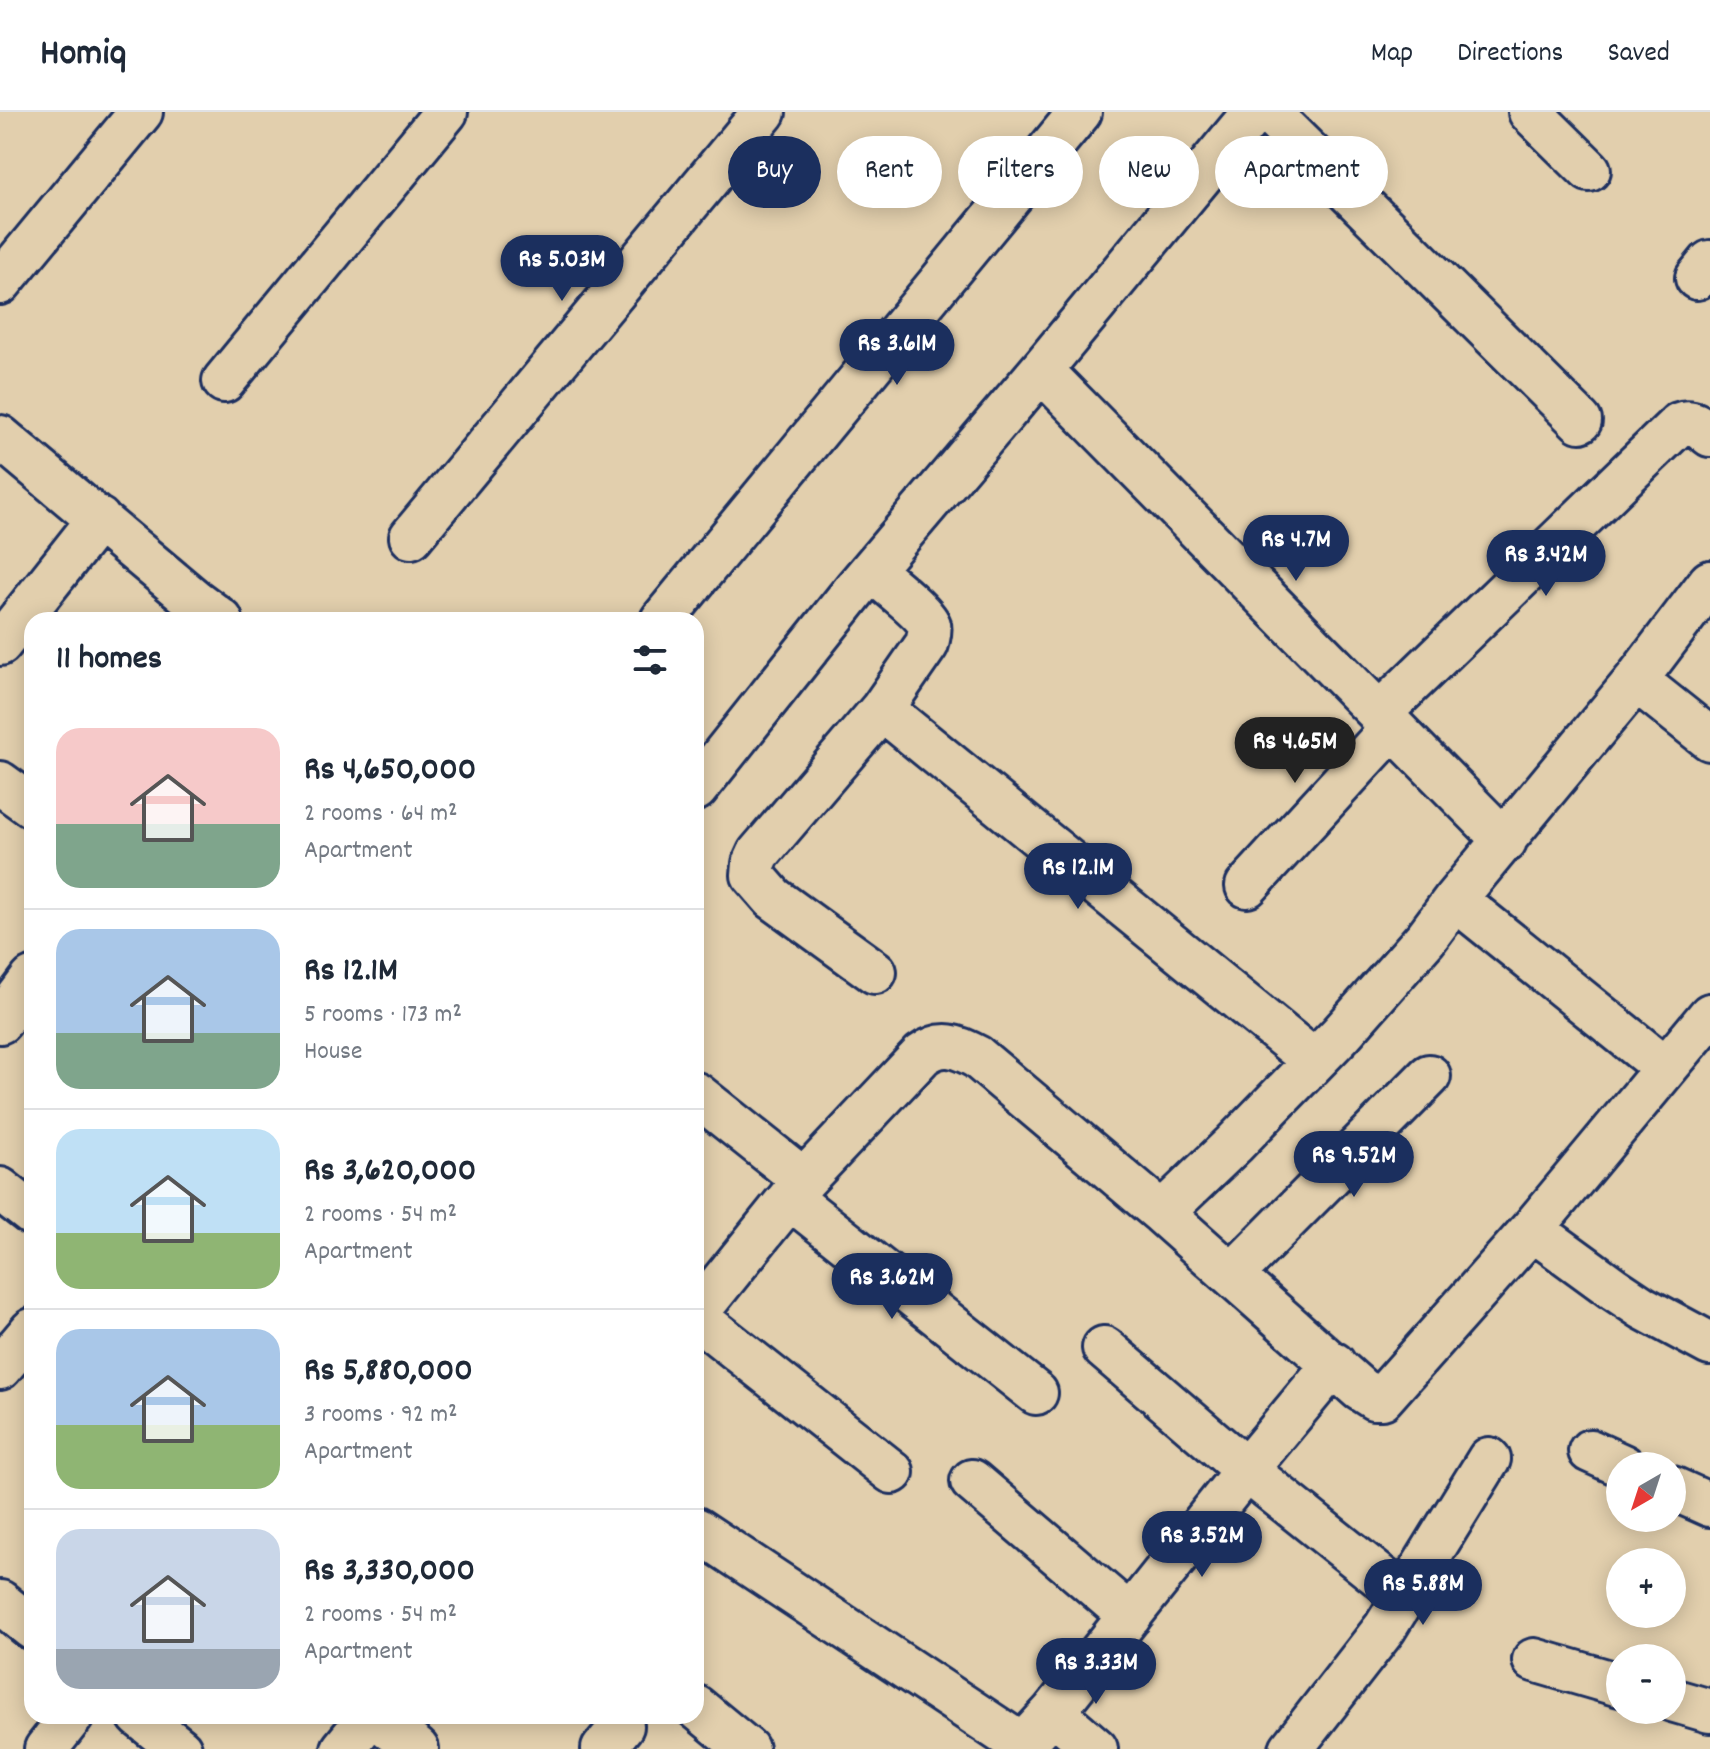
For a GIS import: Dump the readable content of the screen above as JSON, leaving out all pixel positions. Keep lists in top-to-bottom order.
{
  "north": "bottom left",
  "page": {
    "header": "Homiq",
    "nav": ["Map", "Directions", "Saved"],
    "chip": [
      "Buy",
      "Rent",
      "Filters",
      "New",
      "Apartment"
    ],
    "price": [
      "Rs 5.03M",
      "Rs 3.61M",
      "Rs 4.7M",
      "Rs 3.42M",
      "Rs 4.65M",
      "Rs 12.1M",
      "Rs 9.52M",
      "Rs 3.62M",
      "Rs 3.52M",
      "Rs 5.88M",
      "Rs 3.33M"
    ],
    "heading": "11 homes",
    "list": [
      {
        "name": "Rs 4,650,000",
        "note": "2 rooms · 64 m² · Apartment"
      },
      {
        "name": "Rs 12.1M",
        "note": "5 rooms · 173 m² · House"
      },
      {
        "name": "Rs 3,620,000",
        "note": "2 rooms · 54 m² · Apartment"
      },
      {
        "name": "Rs 5,880,000",
        "note": "3 rooms · 92 m² · Apartment"
      },
      {
        "name": "Rs 3,330,000",
        "note": "2 rooms · 54 m² · Apartment"
      }
    ],
    "map_buttons": ["+", "−"]
  }
}
